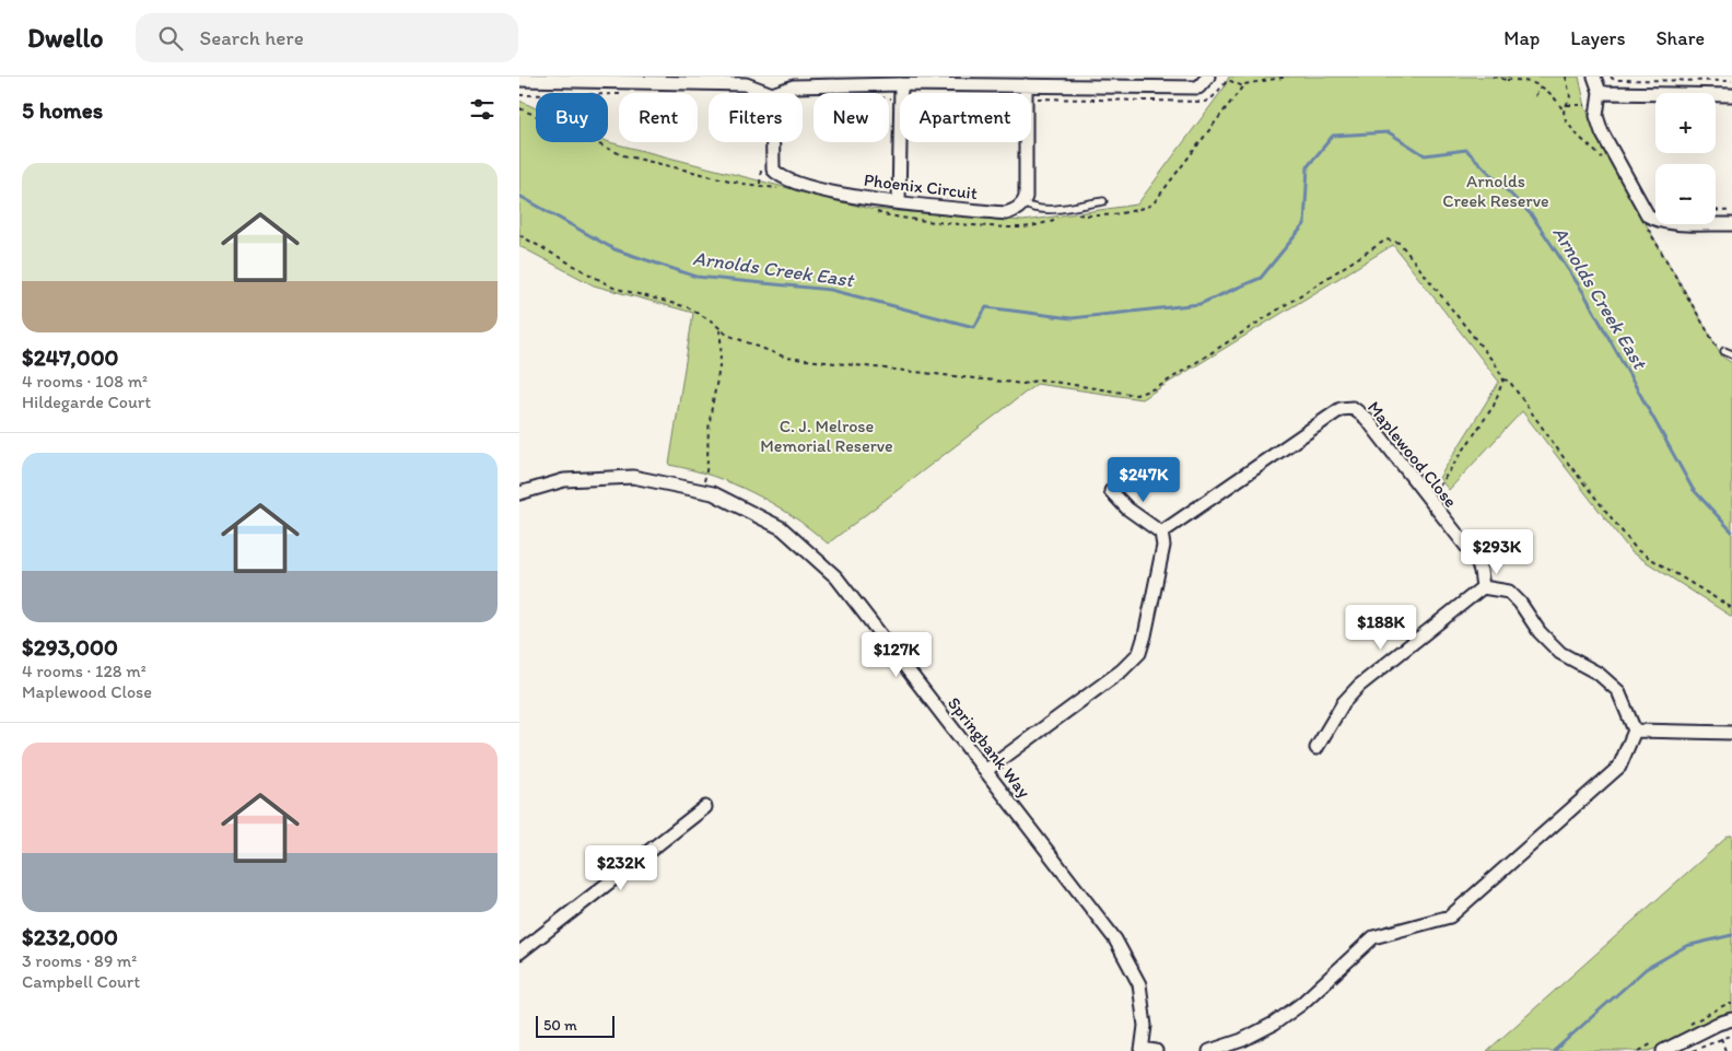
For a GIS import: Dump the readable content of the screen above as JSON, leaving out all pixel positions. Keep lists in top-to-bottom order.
{
  "streets": {
    "street": ["Phoenix Circuit", "Maplewood Close", "Springbank Way"]
  },
  "water": ["Arnolds Creek East"],
  "parks": ["Arnolds Creek Reserve", "C. J. Melrose Memorial Reserve"],
  "scale_bar": "50 m",
  "page": {
    "header": "Dwello",
    "search": "Search here",
    "nav": ["Map", "Layers", "Share"],
    "heading": "5 homes",
    "map_buttons": ["+", "−"],
    "chip": [
      "Buy",
      "Rent",
      "Filters",
      "New",
      "Apartment"
    ],
    "list": [
      {
        "name": "$247,000",
        "note": "4 rooms · 108 m² · Hildegarde Court"
      },
      {
        "name": "$293,000",
        "note": "4 rooms · 128 m² · Maplewood Close"
      },
      {
        "name": "$232,000",
        "note": "3 rooms · 89 m² · Campbell Court"
      }
    ],
    "price": [
      "$247K",
      "$293K",
      "$188K",
      "$127K",
      "$232K"
    ],
    "scale": "50 m"
  }
}
